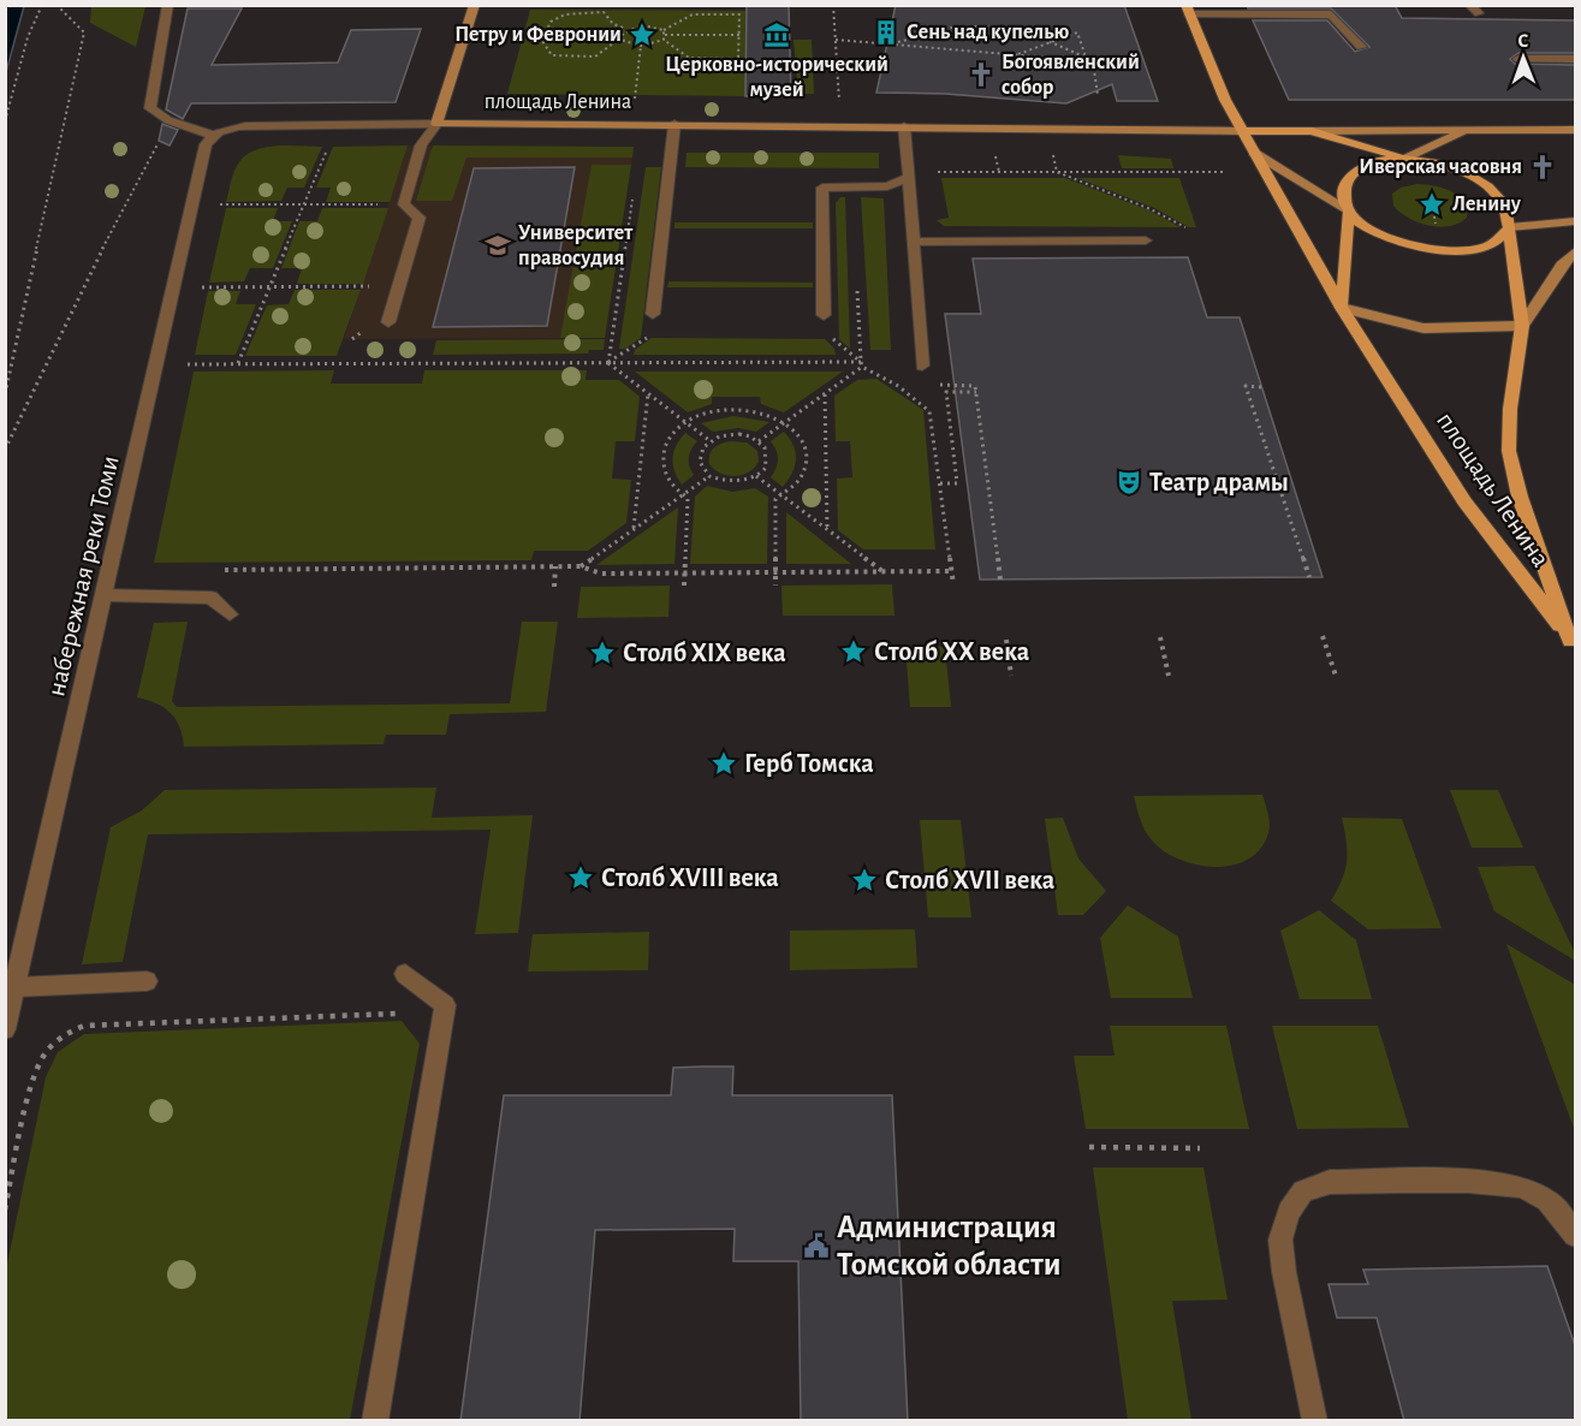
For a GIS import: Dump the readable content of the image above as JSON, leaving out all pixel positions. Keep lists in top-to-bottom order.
{
  "streets": {
    "main road": ["площадь Ленина"],
    "street": ["набережная реки Томи"]
  },
  "places": {
    "building": ["Сень над купелью"],
    "place": [
      "Петру и Февронии",
      "Ленину",
      "Столб XX века",
      "Столб XIX века",
      "Герб Томска",
      "Столб XVIII века",
      "Столб XVII века"
    ],
    "museum": ["Церковно-исторический музей"],
    "church": ["Богоявленский собор", "Иверская часовня"],
    "school or university": ["Университет правосудия"],
    "theatre": ["Театр драмы"],
    "public building": ["Администрация Томской области"]
  },
  "north": "top"
}
